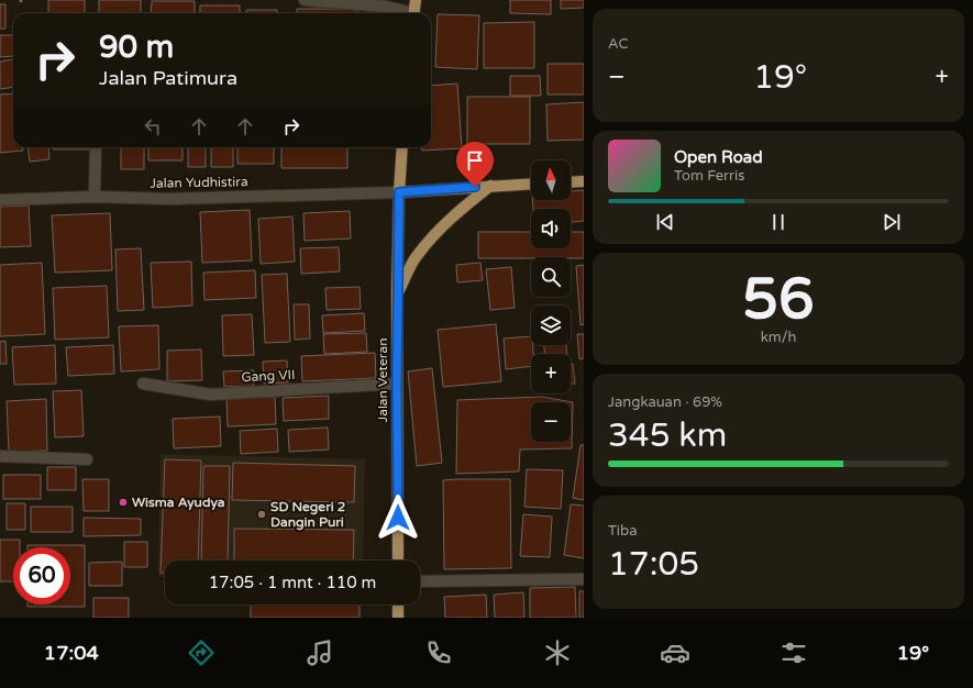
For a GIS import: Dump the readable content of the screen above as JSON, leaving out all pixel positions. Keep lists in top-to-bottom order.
{
  "streets": {
    "main road": ["Jalan Veteran"],
    "street": ["Jalan Yudhistira", "Gang VII"]
  },
  "crossings": [
    ["Jalan Yudhistira", "Jalan Veteran"],
    ["Gang VII", "Jalan Veteran"]
  ],
  "places": ["Wisma Ayudya", "SD Negeri 2 Dangin Puri"],
  "north": "top",
  "page": {
    "tile": [
      "AC",
      ["56", "km/h"],
      ["Jangkauan · 69%", "345 km"],
      ["Tiba", "17:05"]
    ],
    "turn": ["90 m", "Jalan Patimura"],
    "heat": ["−", "19°", "+"],
    "song": ["Open Road", "Tom Ferris"],
    "map_buttons": ["+", "−"],
    "limit": "60",
    "trip": "17:05 · 1 mnt · 110 m",
    "tabs": ["17:04", "19°"]
  }
}
